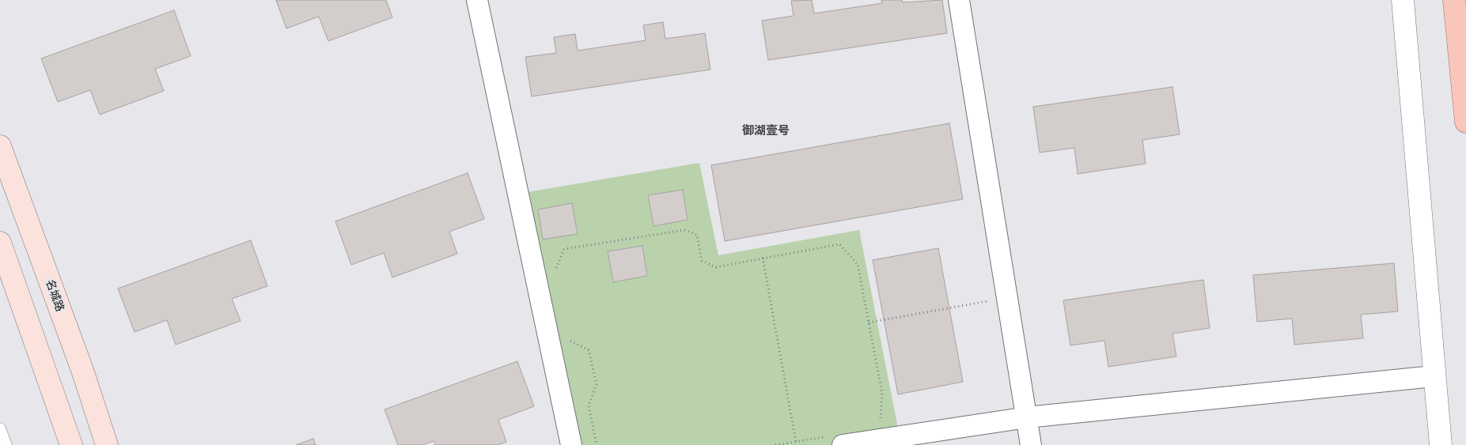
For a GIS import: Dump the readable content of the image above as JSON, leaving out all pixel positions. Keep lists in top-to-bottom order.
{
  "streets": {
    "main road": ["名城路"]
  },
  "districts": ["御湖壹号"]
}
